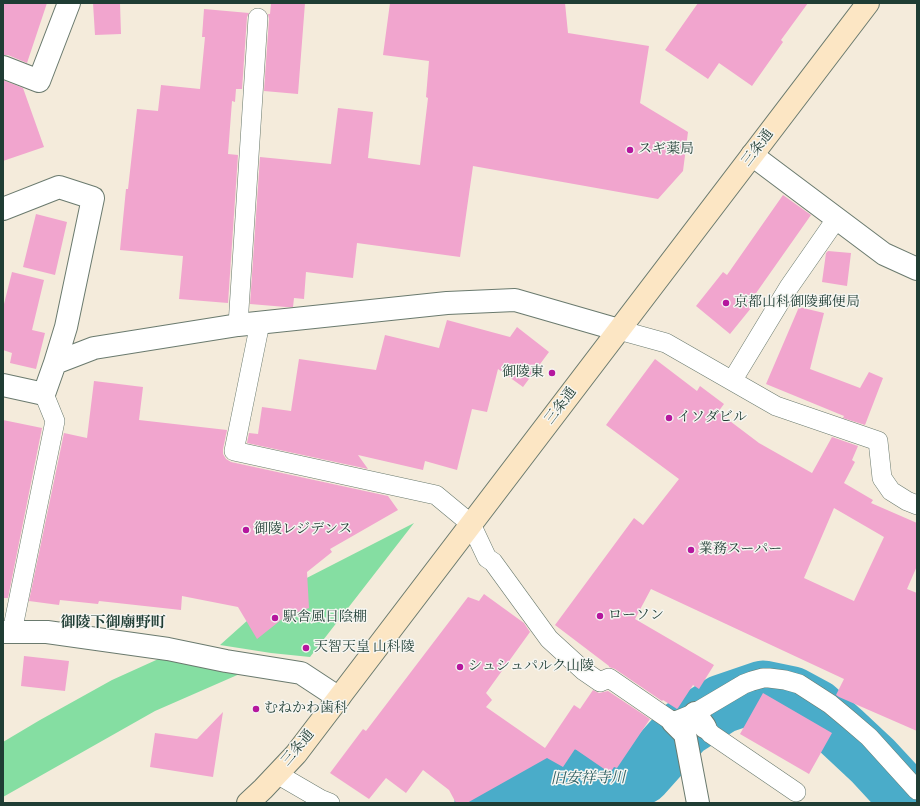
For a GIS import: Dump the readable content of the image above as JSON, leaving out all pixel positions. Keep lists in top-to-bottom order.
{
  "streets": {
    "main road": ["三条通"]
  },
  "districts": ["御陵下御廟野町"],
  "water": ["旧安祥寺川"],
  "places": [
    "スギ薬局",
    "京都山科御陵郵便局",
    "御陵東",
    "イソダビル",
    "御陵レジデンス",
    "業務スーパー",
    "ローソン",
    "駅舎風日陰棚",
    "天智天皇 山科陵",
    "シュシュパルク山陵",
    "むねかわ歯科"
  ]
}
